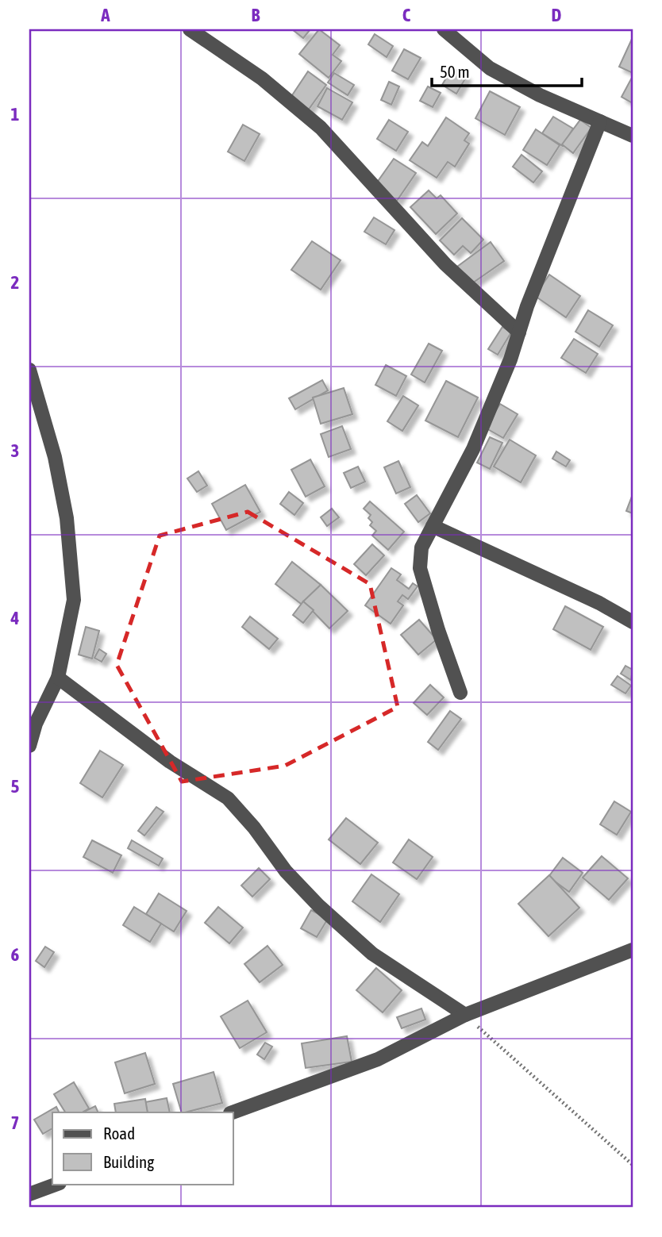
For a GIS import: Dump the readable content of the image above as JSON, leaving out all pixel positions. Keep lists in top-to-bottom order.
{
  "legend": ["Road", "Building"],
  "scale_bar": "50 m",
  "grid": {
    "columns": [
      "A",
      "B",
      "C",
      "D"
    ],
    "rows": [
      "1",
      "2",
      "3",
      "4",
      "5",
      "6",
      "7"
    ]
  }
}
